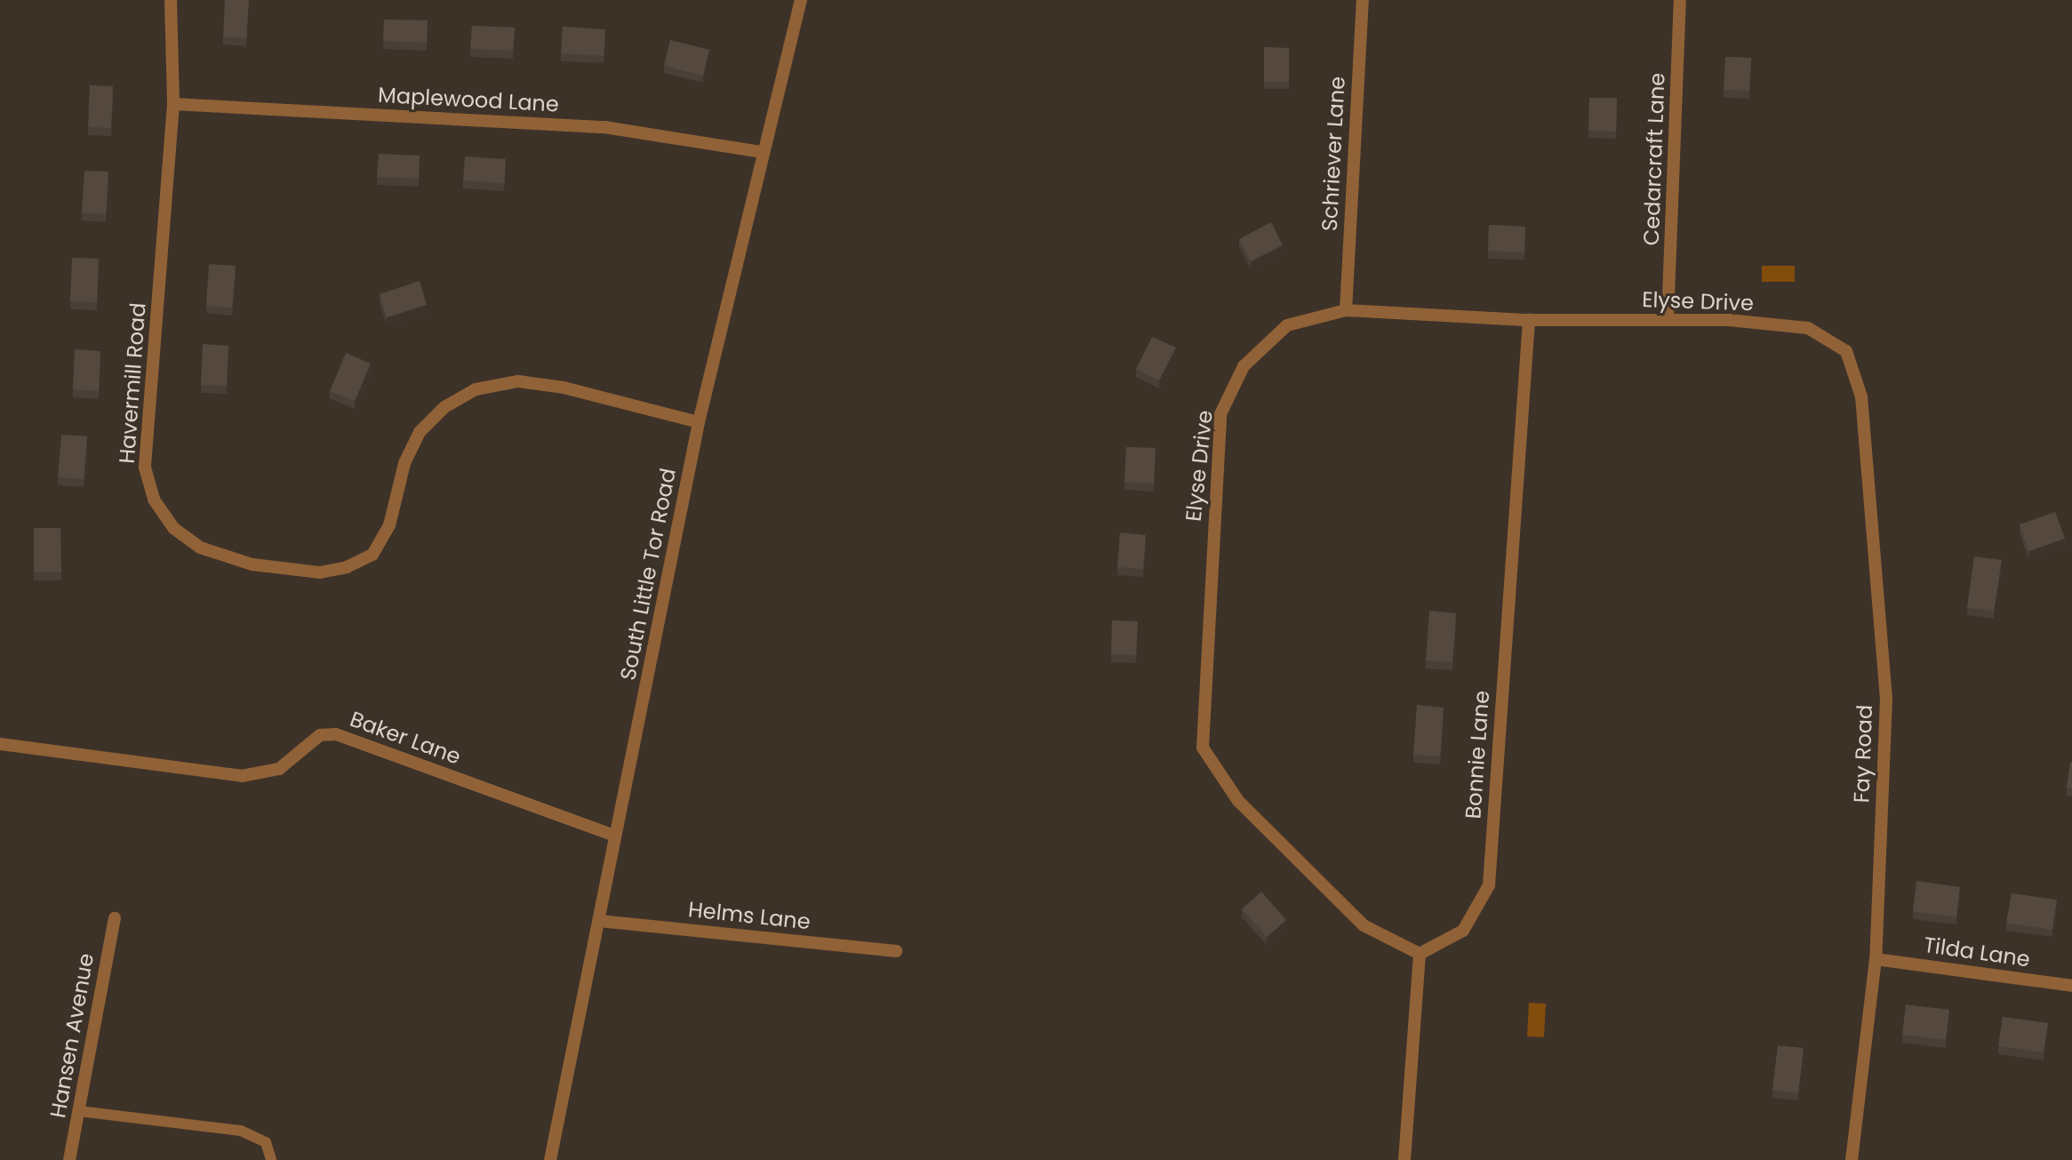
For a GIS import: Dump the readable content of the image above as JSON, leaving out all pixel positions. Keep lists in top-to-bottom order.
{
  "streets": {
    "street": [
      "Maplewood Lane",
      "Schriever Lane",
      "Cedarcraft Lane",
      "Elyse Drive",
      "Havermill Road",
      "South Little Tor Road",
      "Baker Lane",
      "Fay Road",
      "Bonnie Lane",
      "Helms Lane",
      "Tilda Lane",
      "Hansen Avenue"
    ]
  },
  "crossings": [
    ["Maplewood Lane", "Havermill Road"],
    ["Maplewood Lane", "South Little Tor Road"],
    ["Schriever Lane", "Elyse Drive"],
    ["Cedarcraft Lane", "Elyse Drive"],
    ["Elyse Drive", "Fay Road"],
    ["Elyse Drive", "Bonnie Lane"],
    ["Havermill Road", "South Little Tor Road"],
    ["South Little Tor Road", "Baker Lane"],
    ["South Little Tor Road", "Helms Lane"],
    ["Fay Road", "Tilda Lane"]
  ]
}
